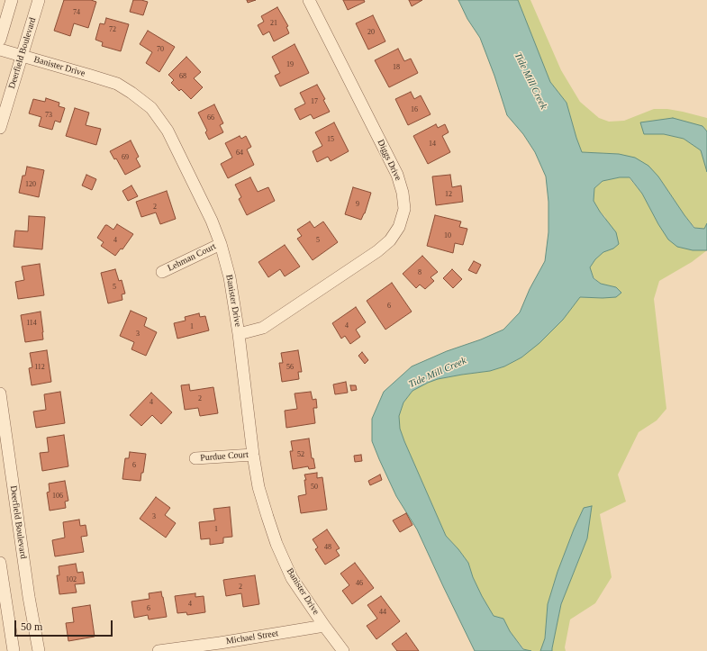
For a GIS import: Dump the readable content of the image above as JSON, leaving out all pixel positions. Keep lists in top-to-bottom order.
{
  "streets": {
    "street": [
      "Deerfield Boulevard",
      "Banister Drive",
      "Diggs Drive",
      "Lehman Court",
      "Purdue Court",
      "Michael Street"
    ]
  },
  "crossings": [
    ["Deerfield Boulevard", "Banister Drive"],
    ["Banister Drive", "Diggs Drive"],
    ["Banister Drive", "Lehman Court"],
    ["Banister Drive", "Purdue Court"],
    ["Banister Drive", "Michael Street"]
  ],
  "water": ["Tide Mill Creek"],
  "house_numbers": [
    "74",
    "21",
    "72",
    "20",
    "70",
    "19",
    "18",
    "68",
    "17",
    "16",
    "73",
    "66",
    "15",
    "14",
    "64",
    "69",
    "120",
    "12",
    "9",
    "2",
    "10",
    "4",
    "5",
    "8",
    "5",
    "6",
    "114",
    "4",
    "1",
    "3",
    "112",
    "56",
    "2",
    "4",
    "52",
    "6",
    "50",
    "106",
    "3",
    "1",
    "48",
    "102",
    "46",
    "2",
    "4",
    "6",
    "44"
  ],
  "scale_bar": "50 m"
}
